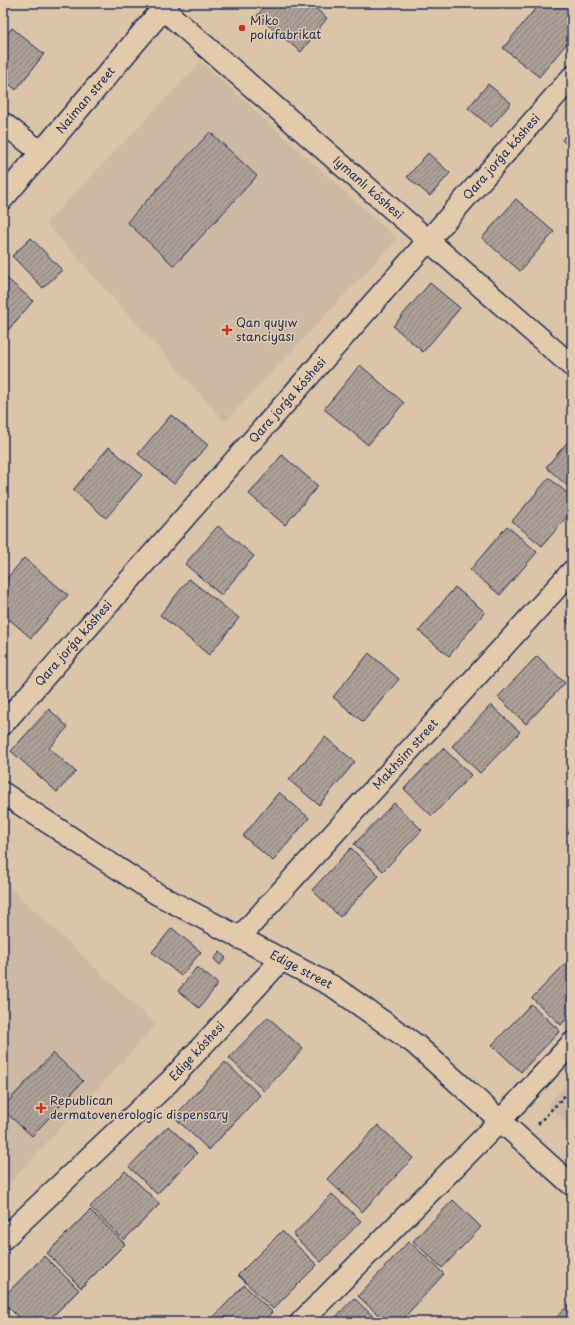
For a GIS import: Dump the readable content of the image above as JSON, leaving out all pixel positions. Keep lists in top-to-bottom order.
{
  "streets": {
    "main road": ["Naiman street"],
    "street": [
      "Qara jorǵa kóshesi",
      "Iymanlı kóshesi",
      "Makhsim street",
      "Edige street",
      "Edige kóshesi"
    ]
  },
  "crossings": [
    ["Naiman street", "Iymanlı kóshesi"],
    ["Qara jorǵa kóshesi", "Iymanlı kóshesi"],
    ["Makhsim street", "Edige street"],
    ["Edige street", "Edige kóshesi"]
  ],
  "places": {
    "other": ["Miko polufabrikat"],
    "health": ["Qan quyıw stanciyası", "Republican dermatovenerologic dispensary"]
  }
}
